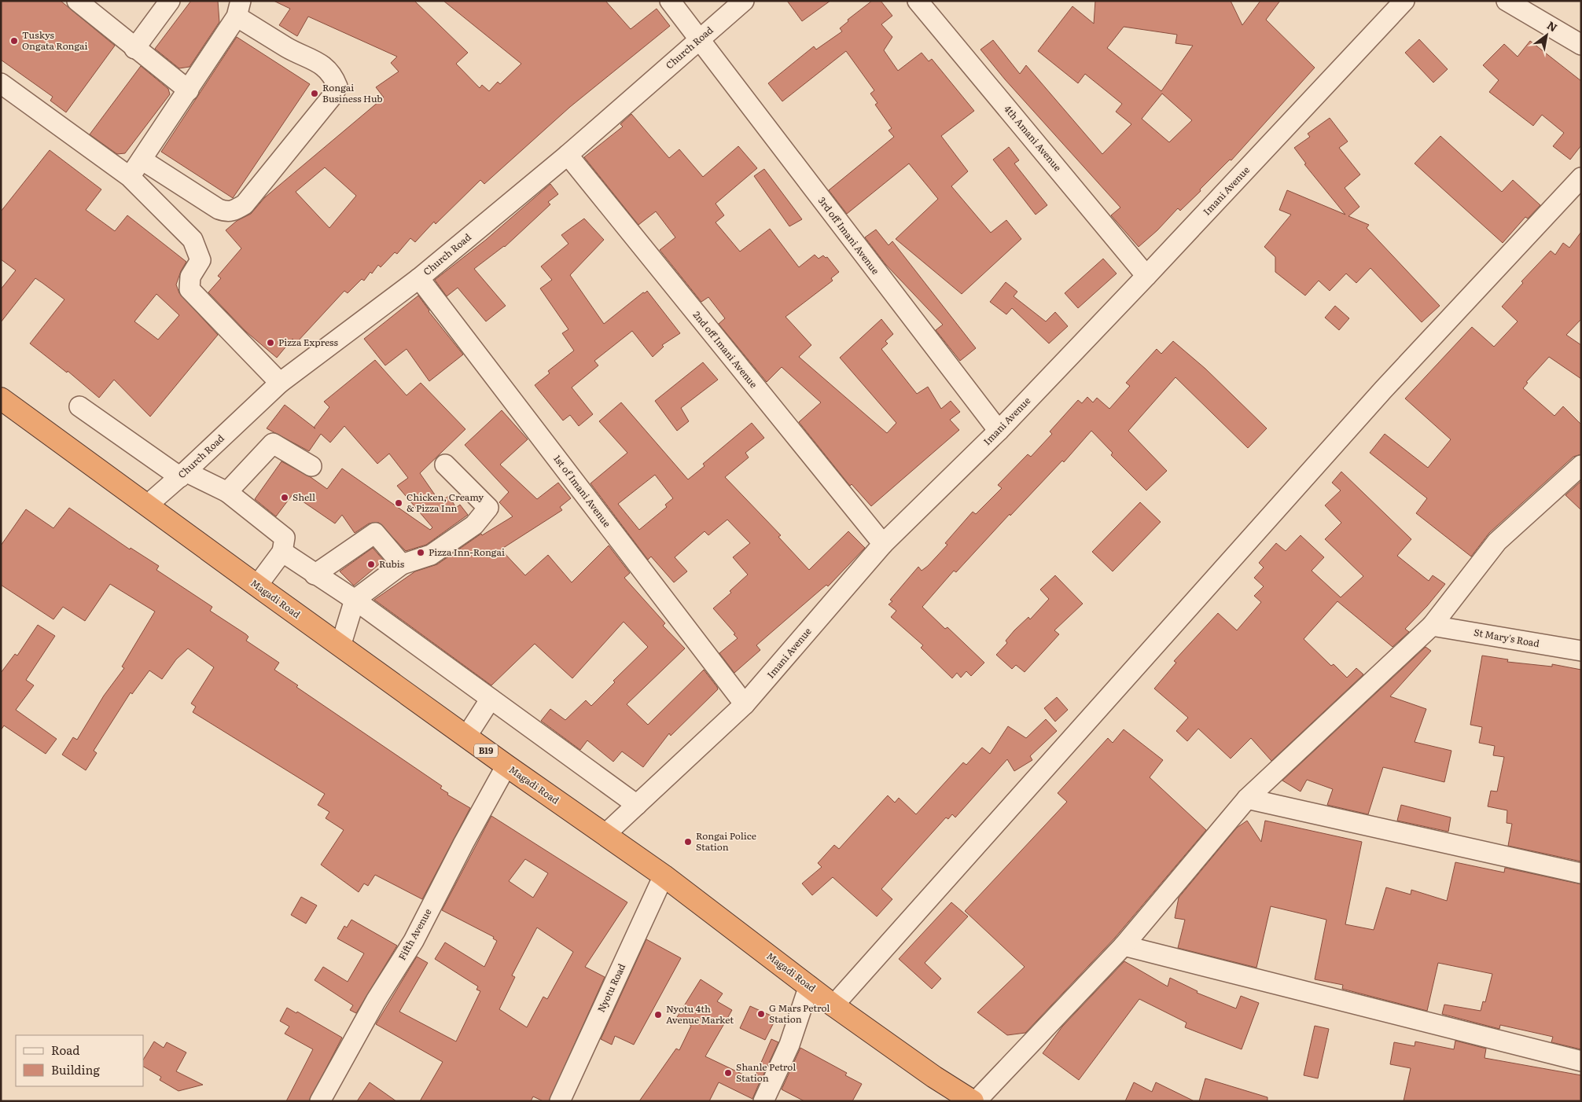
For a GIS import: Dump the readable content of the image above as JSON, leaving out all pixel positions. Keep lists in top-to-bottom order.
{
  "streets": {
    "highway": ["Magadi Road", "B19"],
    "street": [
      "Church Road",
      "4th Amani Avenue",
      "Imani Avenue",
      "3rd off Imani Avenue",
      "2nd off Imani Avenue",
      "1st of Imani Avenue",
      "St Mary's Road",
      "Fifth Avenue",
      "Nyotu Road"
    ]
  },
  "crossings": [
    ["Church Road", "3rd off Imani Avenue"],
    ["Church Road", "2nd off Imani Avenue"],
    ["Church Road", "1st of Imani Avenue"],
    ["Church Road", "Magadi Road"],
    ["4th Amani Avenue", "Imani Avenue"],
    ["Imani Avenue", "3rd off Imani Avenue"],
    ["Imani Avenue", "2nd off Imani Avenue"],
    ["Imani Avenue", "1st of Imani Avenue"],
    ["Imani Avenue", "Magadi Road"],
    ["Magadi Road", "Fifth Avenue"],
    ["Magadi Road", "Nyotu Road"]
  ],
  "places": [
    "Tuskys Ongata Rongai",
    "Rongai Business Hub",
    "Pizza Express",
    "Shell",
    "Chicken, Creamy & Pizza Inn",
    "Pizza Inn-Rongai",
    "Rubis",
    "Rongai Police Station",
    "G Mars Petrol Station",
    "Nyotu 4th Avenue Market",
    "Shanle Petrol Station"
  ],
  "legend": ["Road", "Building"],
  "north": "top right"
}
